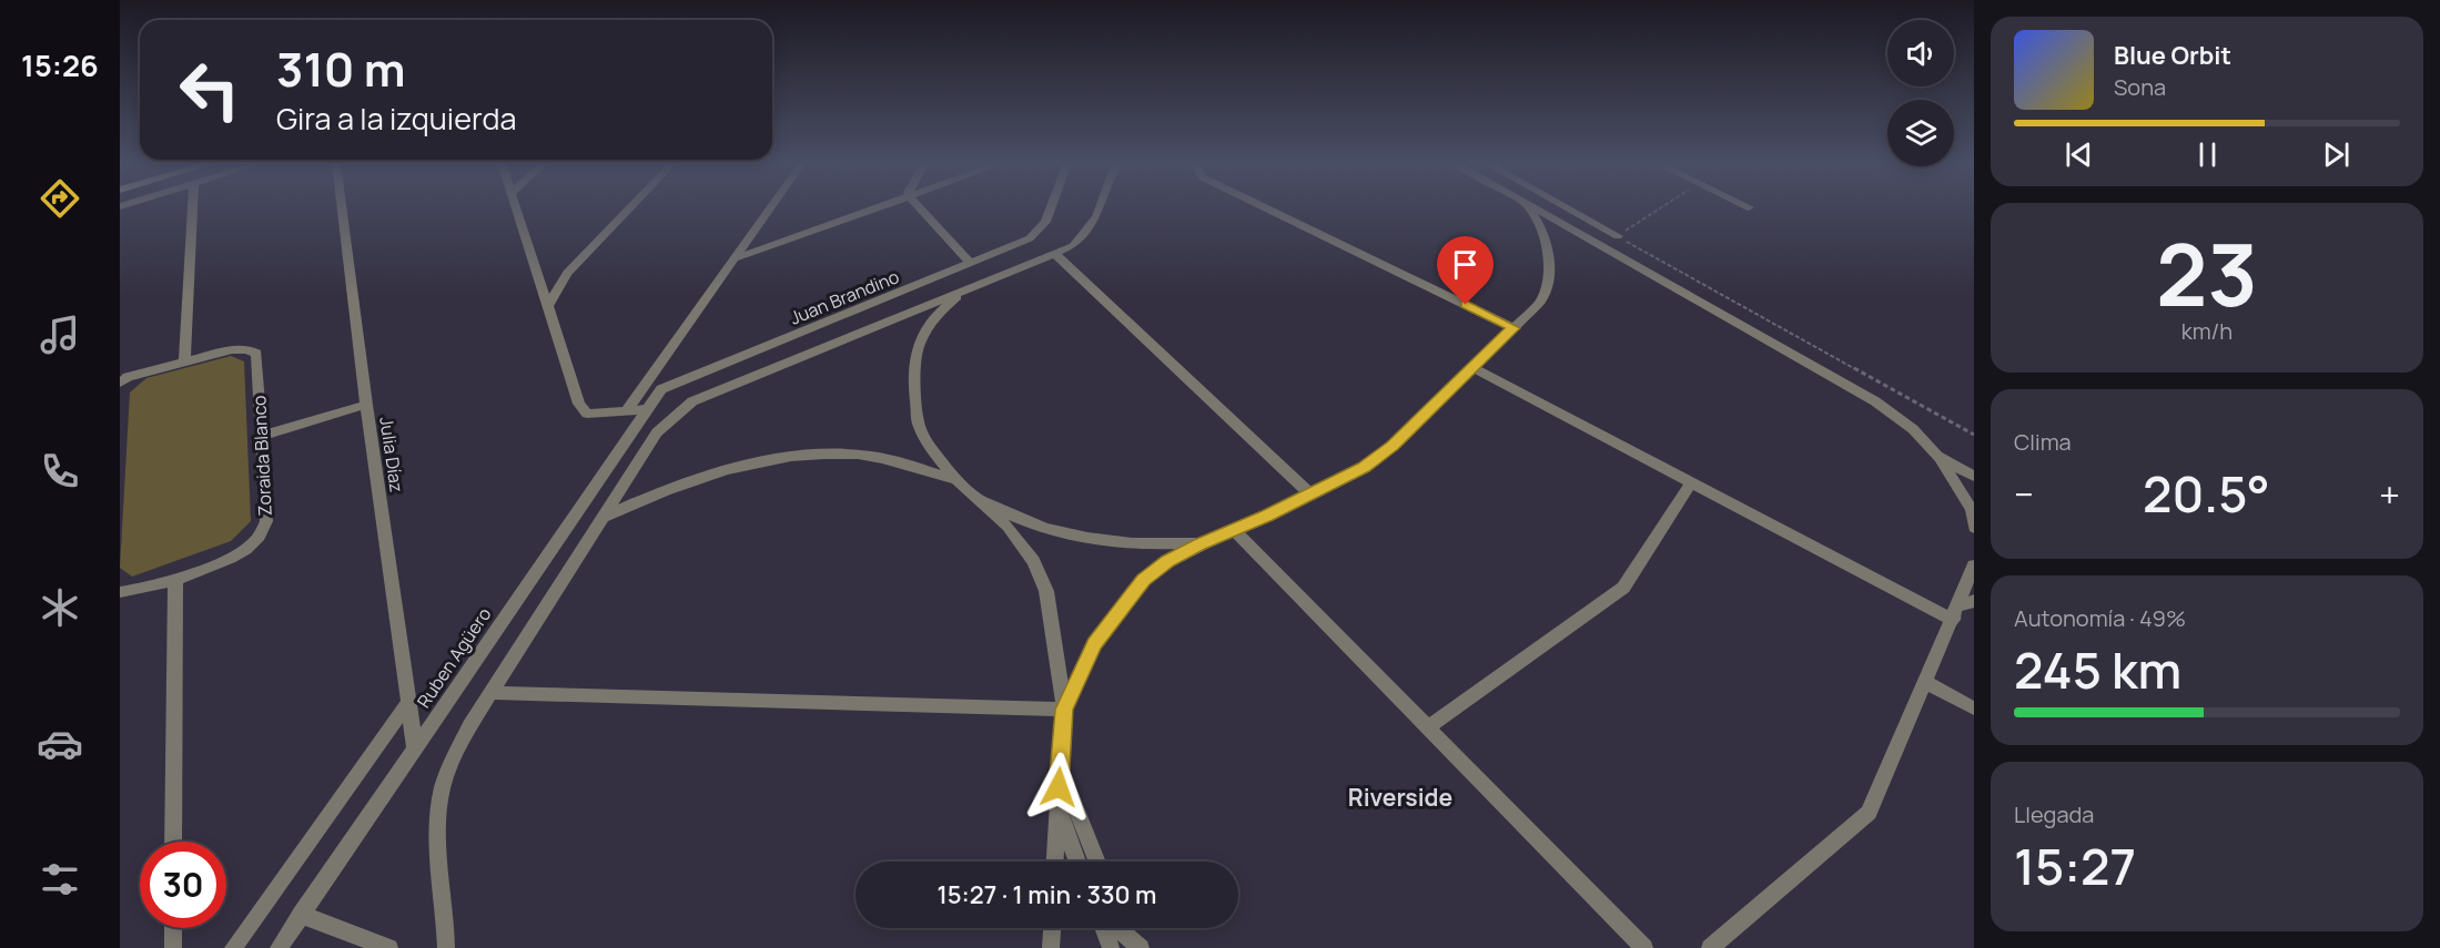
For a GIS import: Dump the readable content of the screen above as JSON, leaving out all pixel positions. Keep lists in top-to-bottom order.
{
  "streets": {
    "street": [
      "Juan Brandino",
      "Julia Díaz",
      "Zoraida Blanco",
      "Ruben Agüero"
    ]
  },
  "crossings": [
    ["Juan Brandino", "Ruben Agüero"],
    ["Julia Díaz", "Ruben Agüero"]
  ],
  "districts": ["Riverside"],
  "page": {
    "tabs": "15:26",
    "turn": ["310 m", "Gira a la izquierda"],
    "song": ["Blue Orbit", "Sona"],
    "tile": [
      ["23", "km/h"],
      "Clima",
      ["Autonomía · 49%", "245 km"],
      ["Llegada", "15:27"]
    ],
    "heat": ["−", "20.5°", "+"],
    "limit": "30",
    "trip": "15:27 · 1 min · 330 m"
  }
}
